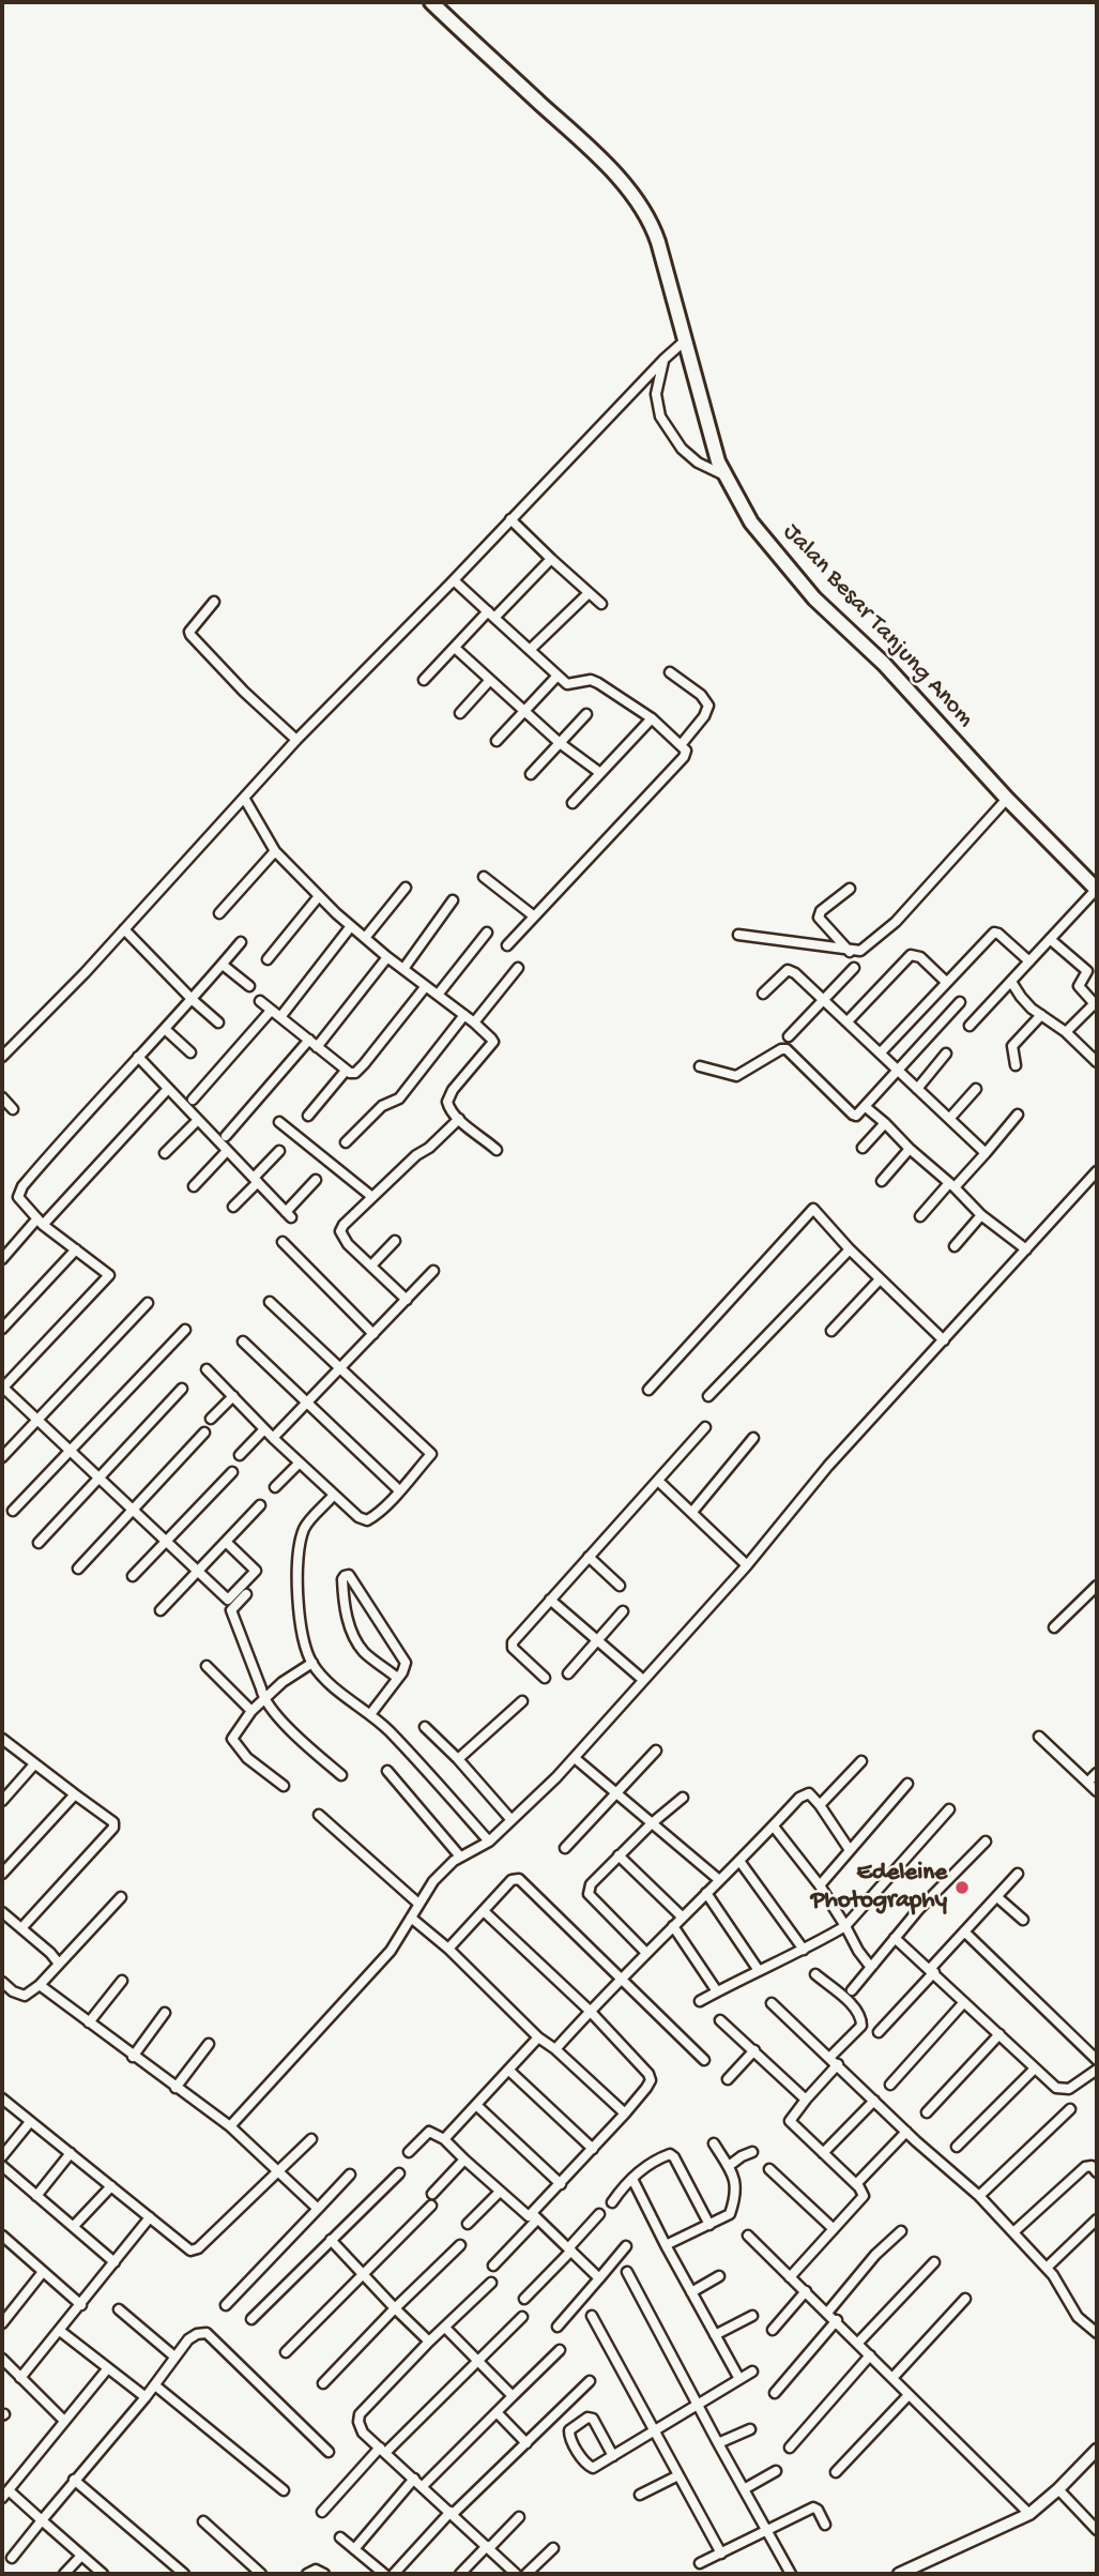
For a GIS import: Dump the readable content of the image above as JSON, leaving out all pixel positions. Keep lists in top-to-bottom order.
{
  "streets": {
    "main road": ["Jalan Besar Tanjung Anom"]
  },
  "places": ["Edeleine Photography"]
}
